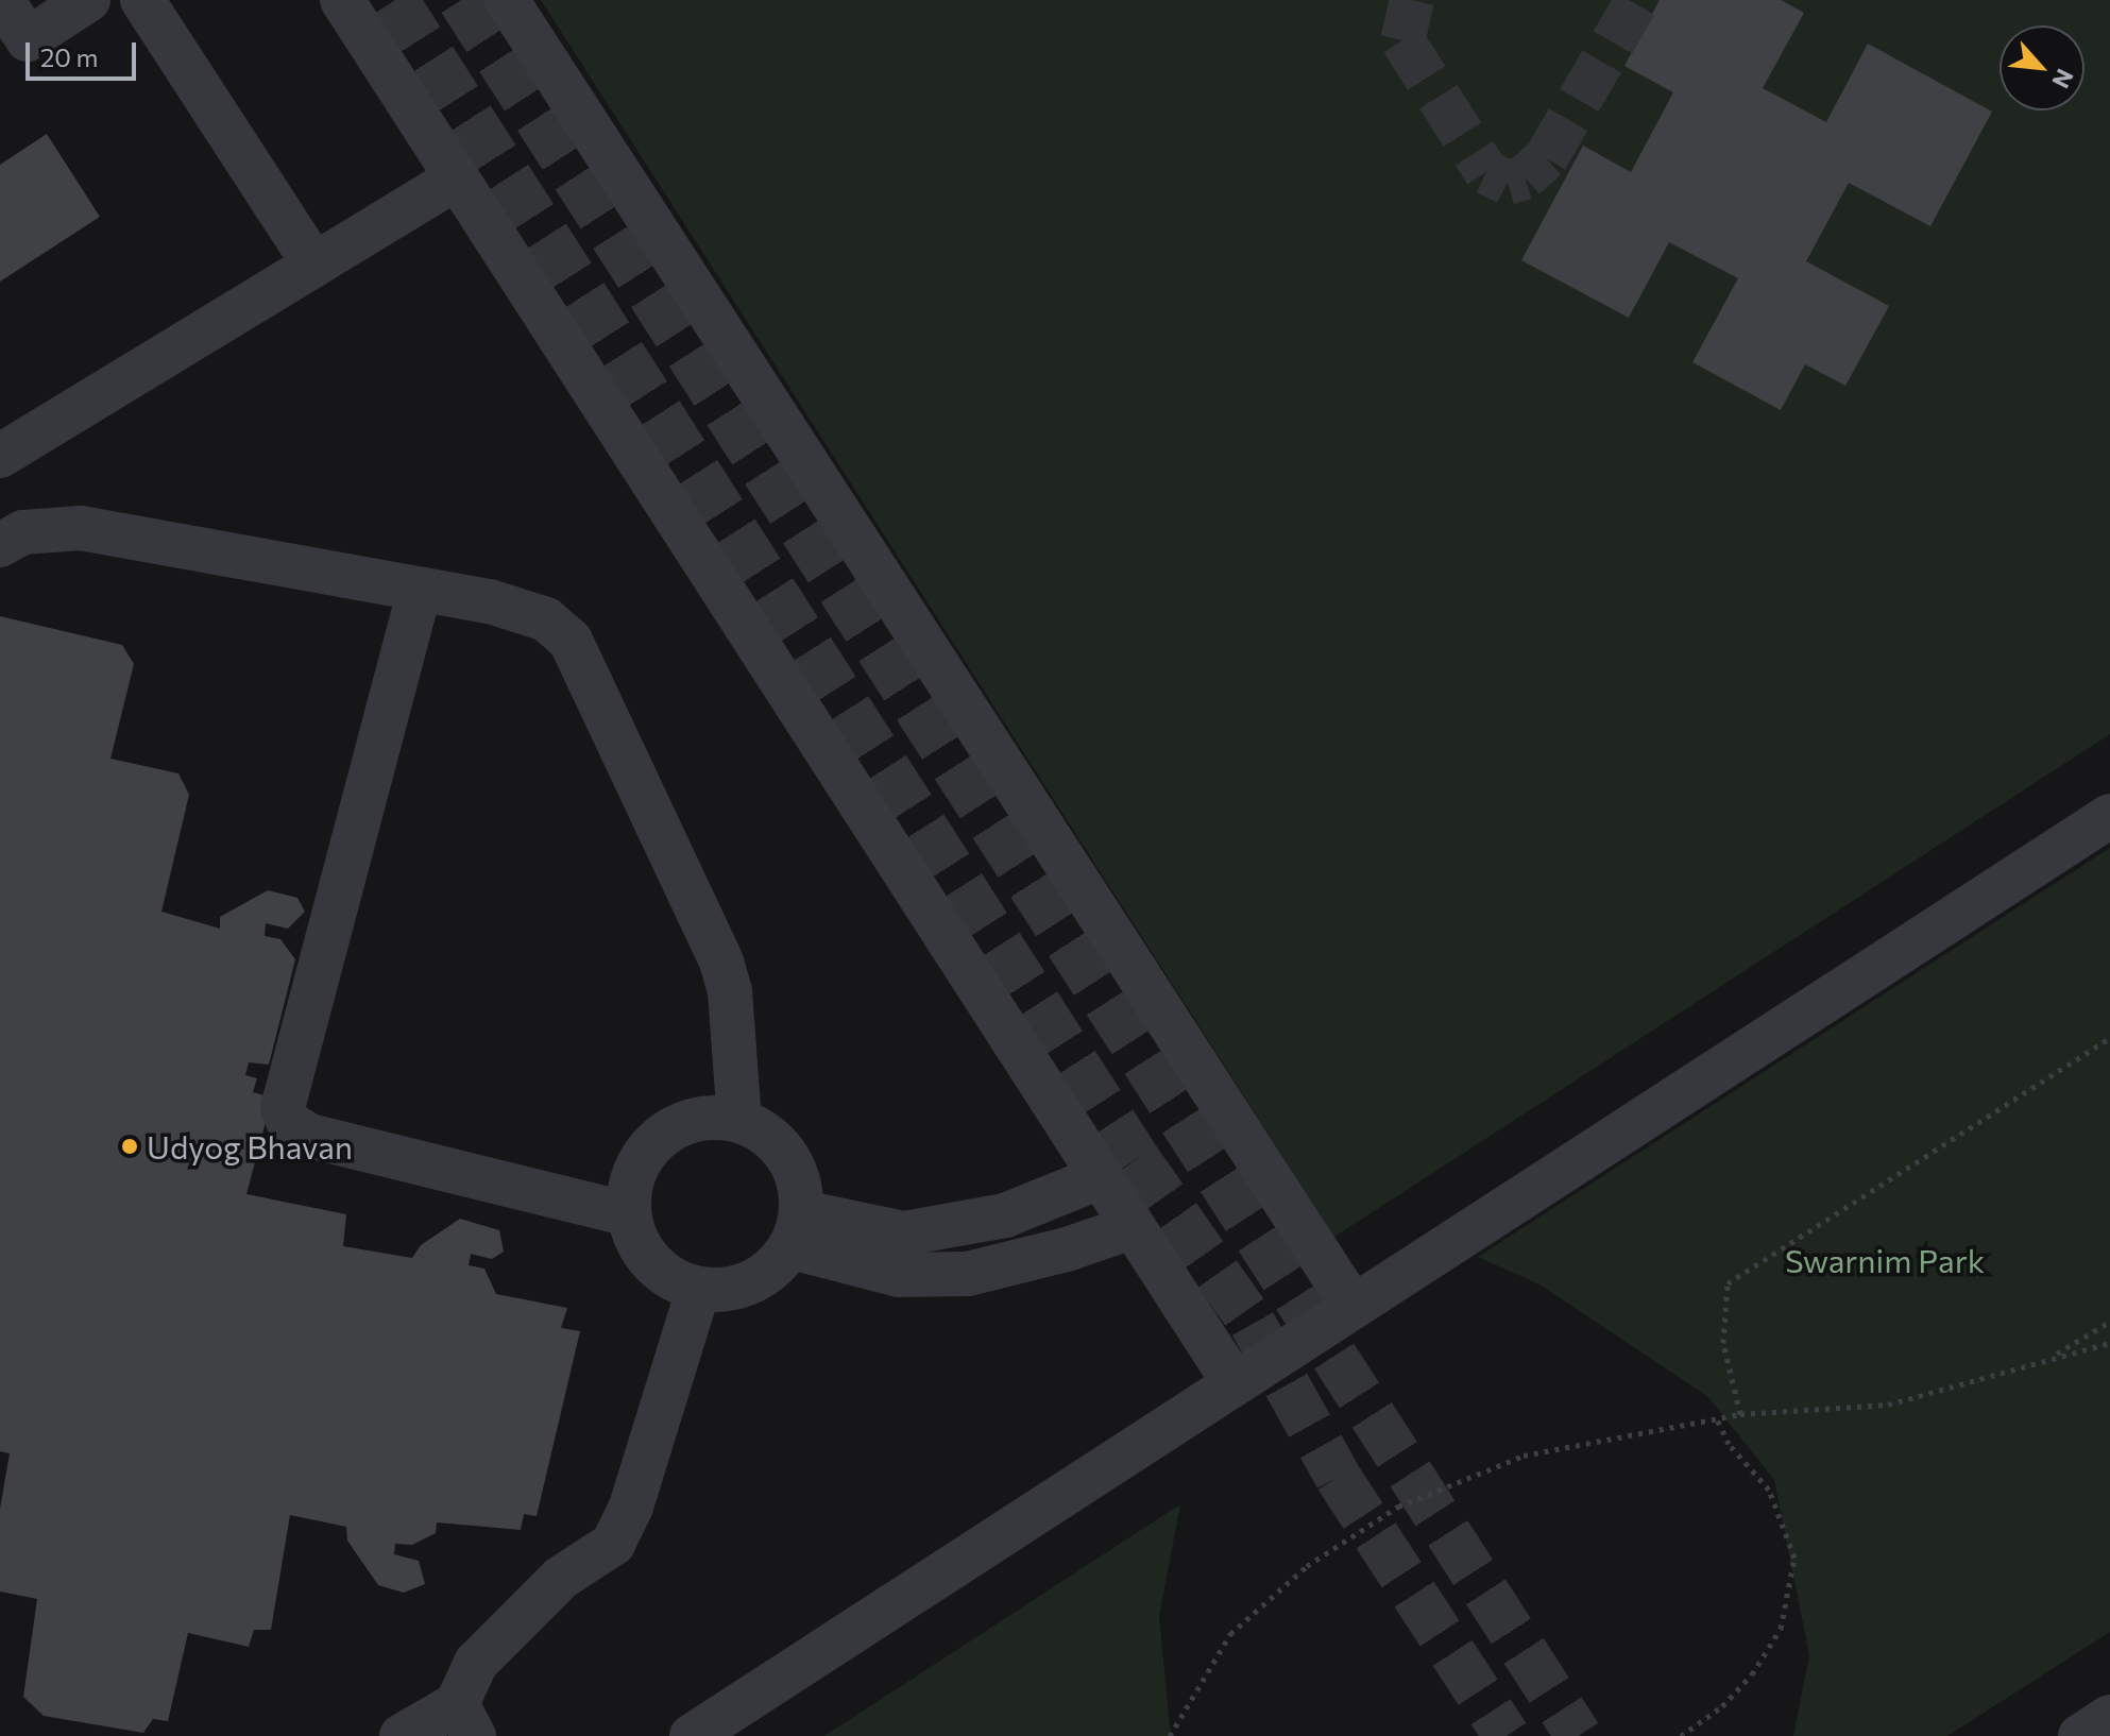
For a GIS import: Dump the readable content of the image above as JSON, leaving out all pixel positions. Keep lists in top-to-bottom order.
{
  "parks": ["Swarnim Park"],
  "places": ["Udyog Bhavan"],
  "scale_bar": "20 m",
  "north": "bottom right"
}
